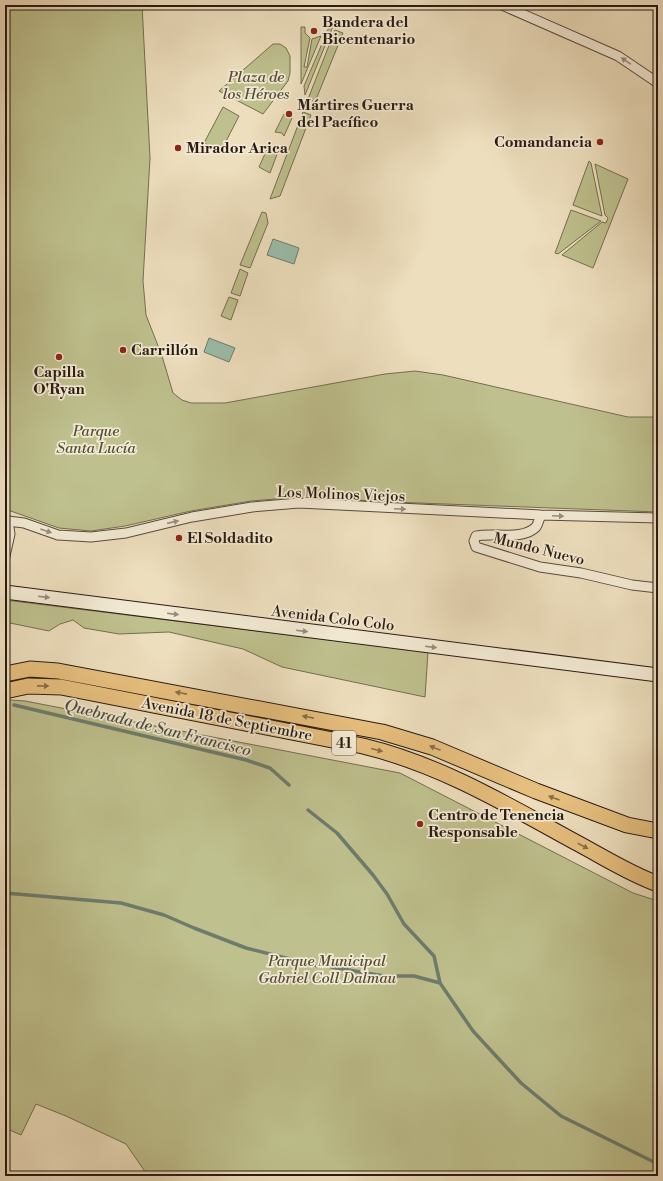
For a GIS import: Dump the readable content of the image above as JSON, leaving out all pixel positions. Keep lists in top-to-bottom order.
{
  "streets": {
    "main road": ["Avenida 18 de Septiembre", "41"],
    "street": ["Los Molinos Viejos", "Mundo Nuevo", "Avenida Colo Colo"]
  },
  "crossings": [
    ["Los Molinos Viejos", "Mundo Nuevo"],
    ["Avenida 18 de Septiembre", "41"]
  ],
  "one_way": ["Los Molinos Viejos", "Avenida Colo Colo"],
  "water": ["Quebrada de San Francisco"],
  "parks": ["Plaza de los Héroes", "Parque Santa Lucía", "Parque Municipal Gabriel Coll Dalmau"],
  "places": [
    "Bandera del Bicentenario",
    "Mártires Guerra del Pacífico",
    "Comandancia",
    "Mirador Arica",
    "Carrillón",
    "Capilla O'Ryan",
    "El Soldadito",
    "Centro de Tenencia Responsable"
  ]
}
